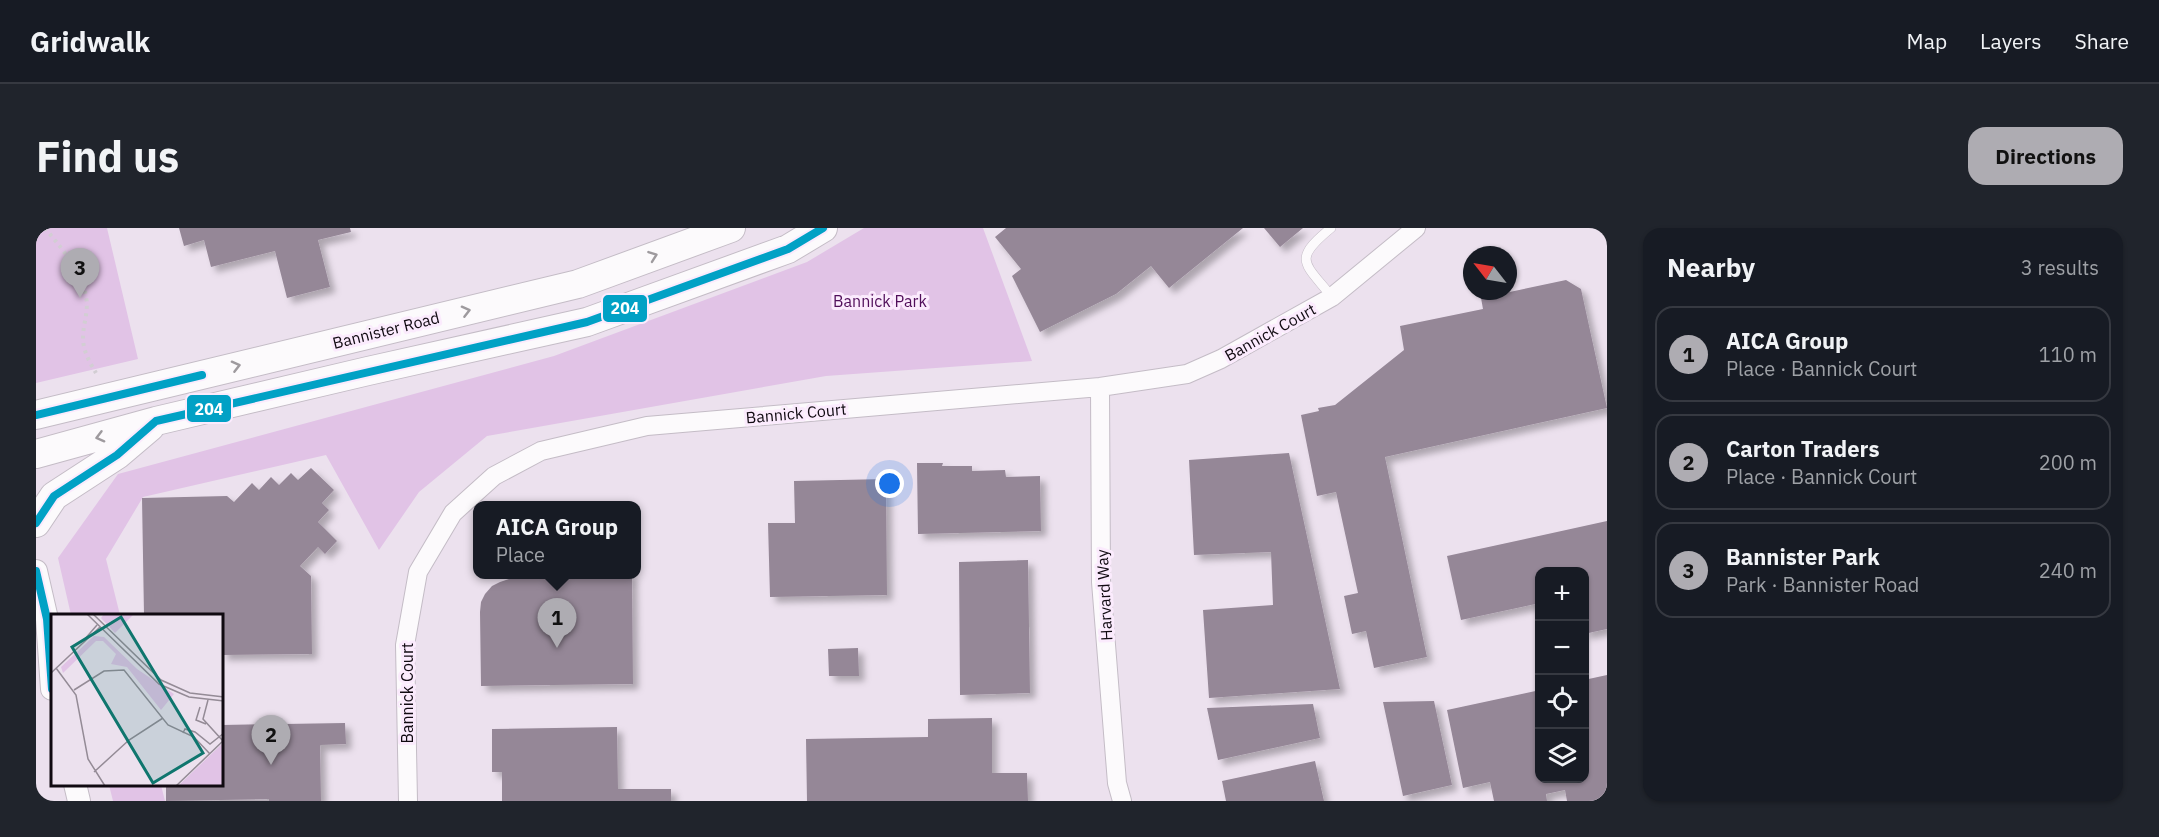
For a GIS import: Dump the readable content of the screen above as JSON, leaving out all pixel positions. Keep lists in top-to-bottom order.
{
  "streets": {
    "main road": ["Bannister Road"],
    "street": ["Bannick Court", "Harvard Way"]
  },
  "crossings": [
    ["Bannick Court", "Harvard Way"]
  ],
  "parks": ["Bannick Park"],
  "lines": ["transit line 204"],
  "north": "top left",
  "page": {
    "header": "Gridwalk",
    "nav": ["Map", "Layers", "Share"],
    "buttons": "Directions",
    "title": "Find us",
    "heading": ["Nearby", "3 results"],
    "pins": ["3", "1", "2"],
    "list": [
      {
        "mark": "1",
        "name": "AICA Group",
        "note": "Place · Bannick Court",
        "value": "110 m"
      },
      {
        "mark": "2",
        "name": "Carton Traders",
        "note": "Place · Bannick Court",
        "value": "200 m"
      },
      {
        "mark": "3",
        "name": "Bannister Park",
        "note": "Park · Bannister Road",
        "value": "240 m"
      }
    ],
    "popup": ["AICA Group", "Place"],
    "map_buttons": ["+", "−"]
  }
}
